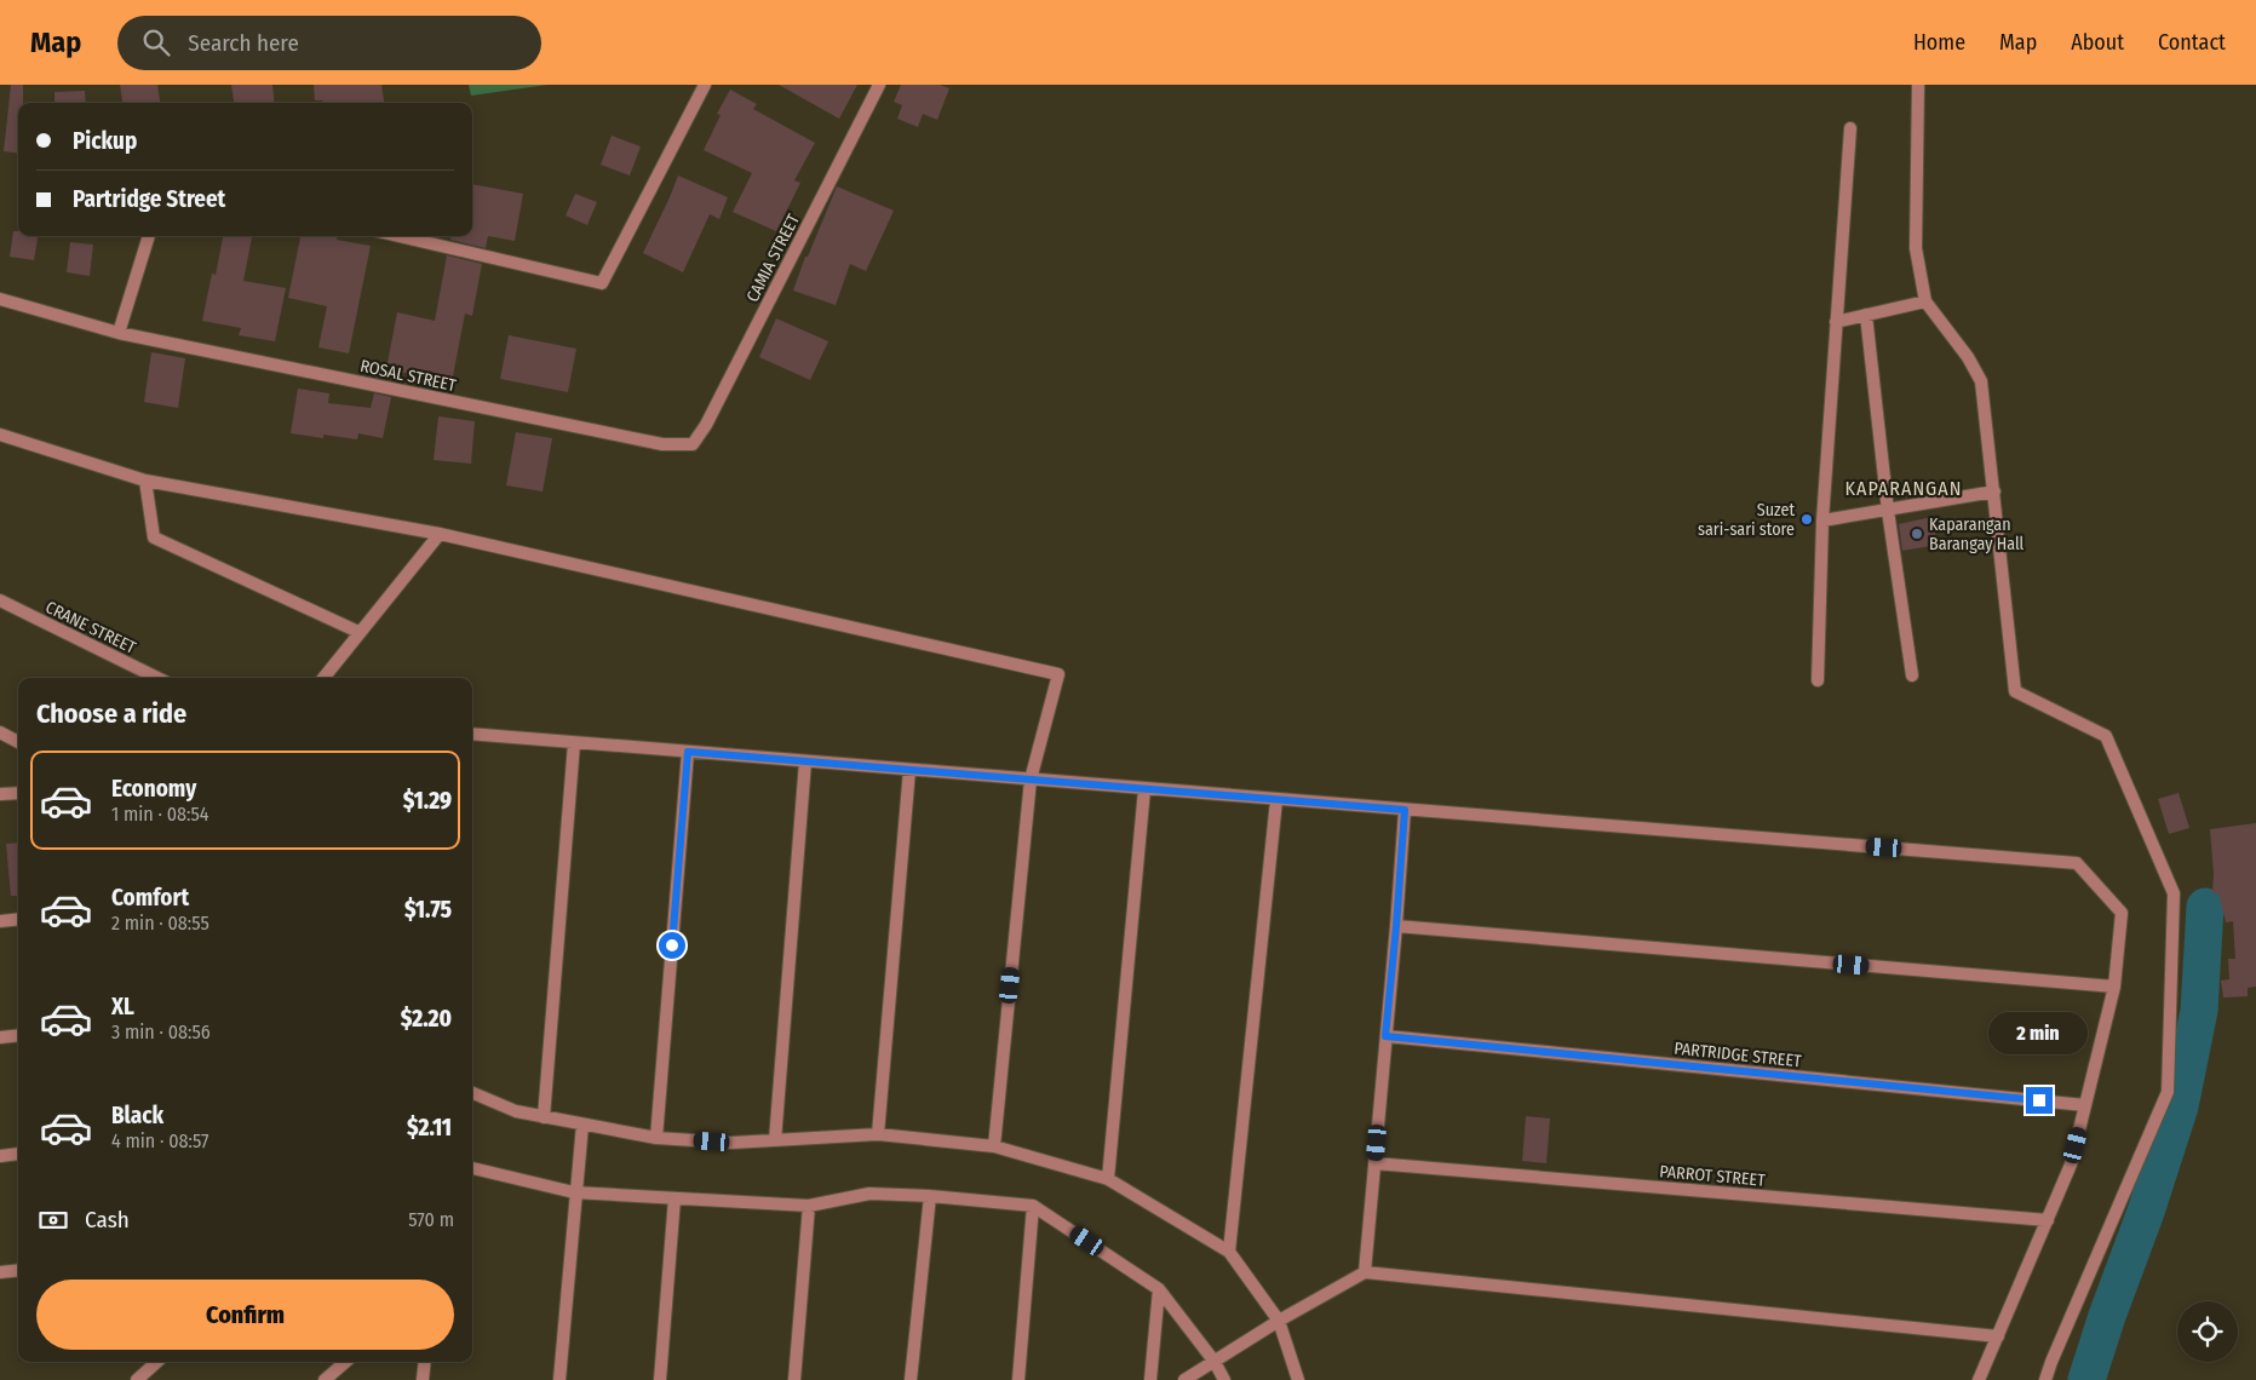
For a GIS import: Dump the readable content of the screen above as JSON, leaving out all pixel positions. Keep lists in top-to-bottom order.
{
  "streets": {
    "street": [
      "CAMIA STREET",
      "ROSAL STREET",
      "CRANE STREET",
      "PARTRIDGE STREET",
      "PARROT STREET"
    ]
  },
  "crossings": [
    ["CAMIA STREET", "ROSAL STREET"]
  ],
  "districts": ["KAPARANGAN"],
  "places": ["Suzet sari-sari store", "Kaparangan Barangay Hall"],
  "page": {
    "header": "Map",
    "search": "Search here",
    "nav": [
      "Home",
      "Map",
      "About",
      "Contact"
    ],
    "banner": ["Pickup", "Partridge Street"],
    "heading": "Choose a ride",
    "list": [
      {
        "name": "Economy",
        "note": "1 min · 08:54",
        "value": "$1.29"
      },
      {
        "name": "Comfort",
        "note": "2 min · 08:55",
        "value": "$1.75"
      },
      {
        "name": "XL",
        "note": "3 min · 08:56",
        "value": "$2.20"
      },
      {
        "name": "Black",
        "note": "4 min · 08:57",
        "value": "$2.11"
      }
    ],
    "bubble": "2 min",
    "pay": ["Cash", "570 m"],
    "buttons": "Confirm"
  }
}
